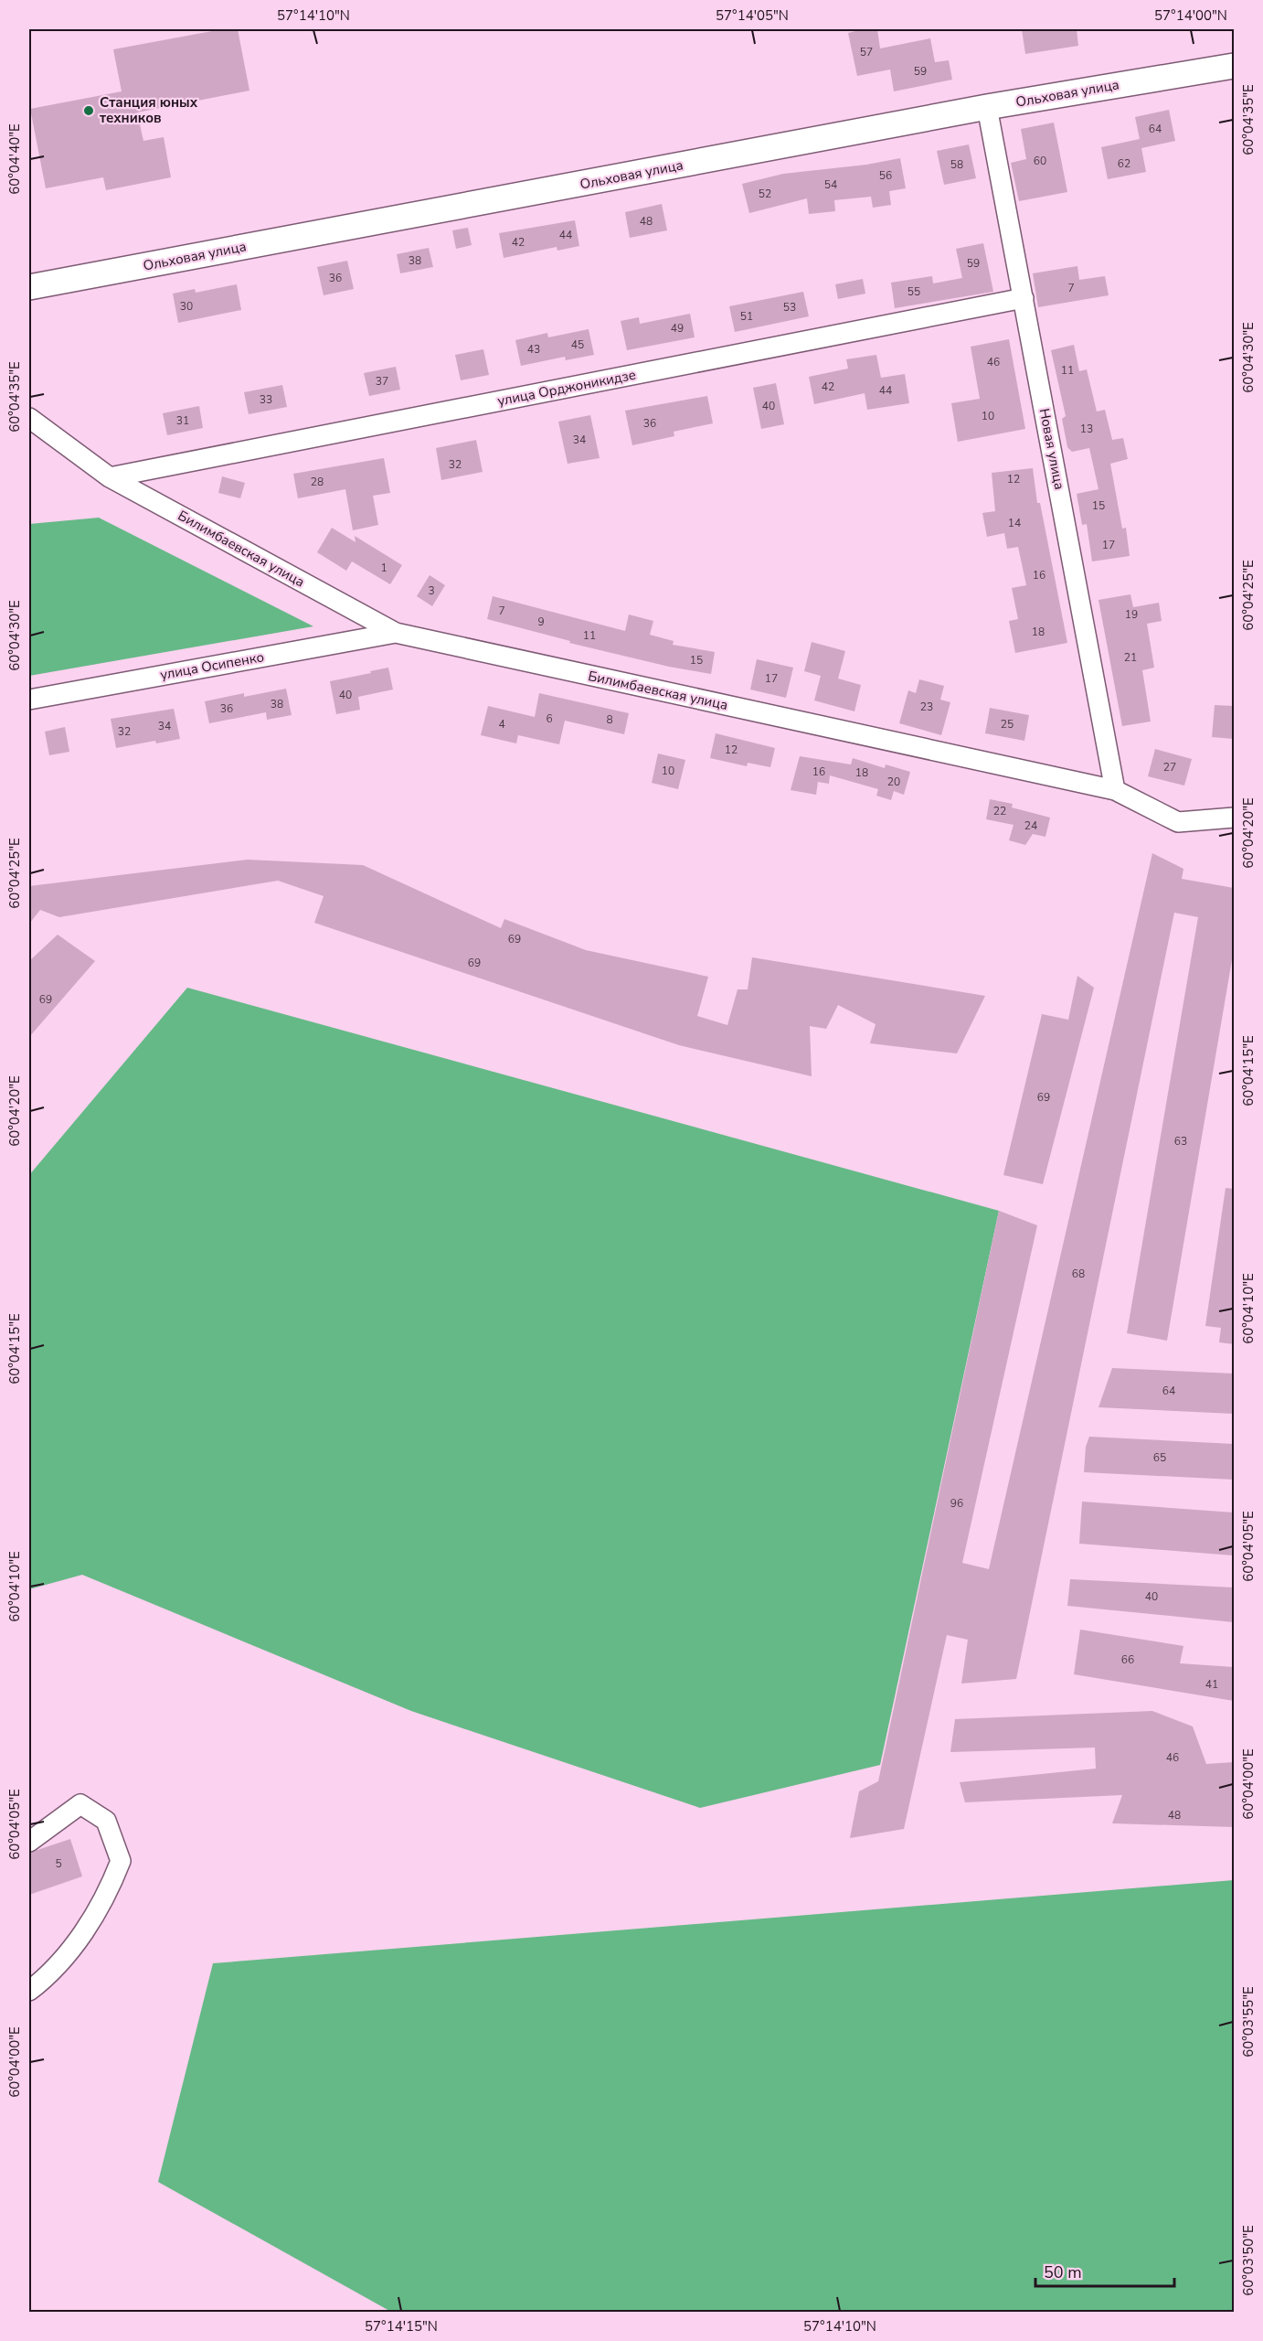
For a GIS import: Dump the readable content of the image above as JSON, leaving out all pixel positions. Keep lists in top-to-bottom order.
{
  "streets": {
    "main road": ["Ольховая улица"],
    "street": [
      "улица Орджоникидзе",
      "Новая улица",
      "Билимбаевская улица",
      "улица Осипенко"
    ]
  },
  "crossings": [
    ["Ольховая улица", "Новая улица"],
    ["улица Орджоникидзе", "Новая улица"],
    ["улица Орджоникидзе", "Билимбаевская улица"],
    ["Новая улица", "Билимбаевская улица"],
    ["Билимбаевская улица", "улица Осипенко"]
  ],
  "places": ["Станция юных техников"],
  "house_numbers": [
    "57",
    "59",
    "64",
    "60",
    "62",
    "58",
    "56",
    "54",
    "52",
    "48",
    "44",
    "42",
    "38",
    "59",
    "36",
    "7",
    "55",
    "30",
    "53",
    "51",
    "49",
    "45",
    "43",
    "46",
    "11",
    "37",
    "42",
    "44",
    "33",
    "40",
    "10",
    "31",
    "36",
    "13",
    "34",
    "32",
    "12",
    "28",
    "15",
    "14",
    "17",
    "1",
    "16",
    "3",
    "7",
    "19",
    "9",
    "18",
    "11",
    "21",
    "15",
    "17",
    "40",
    "38",
    "23",
    "36",
    "6",
    "8",
    "4",
    "25",
    "34",
    "32",
    "12",
    "27",
    "10",
    "16",
    "18",
    "20",
    "22",
    "24",
    "69",
    "69",
    "69",
    "69",
    "63",
    "68",
    "64",
    "65",
    "96",
    "40",
    "66",
    "41",
    "46",
    "48",
    "5"
  ],
  "scale_bar": "50 m",
  "coordinates": [
    "57°14'10\"N",
    "57°14'05\"N",
    "57°14'00\"N",
    "60°04'35\"E",
    "60°04'40\"E",
    "60°04'30\"E",
    "60°04'25\"E",
    "60°04'20\"E",
    "60°04'15\"E",
    "60°04'10\"E",
    "60°04'05\"E",
    "60°04'00\"E",
    "60°03'55\"E",
    "60°03'50\"E",
    "57°14'15\"N"
  ]
}
